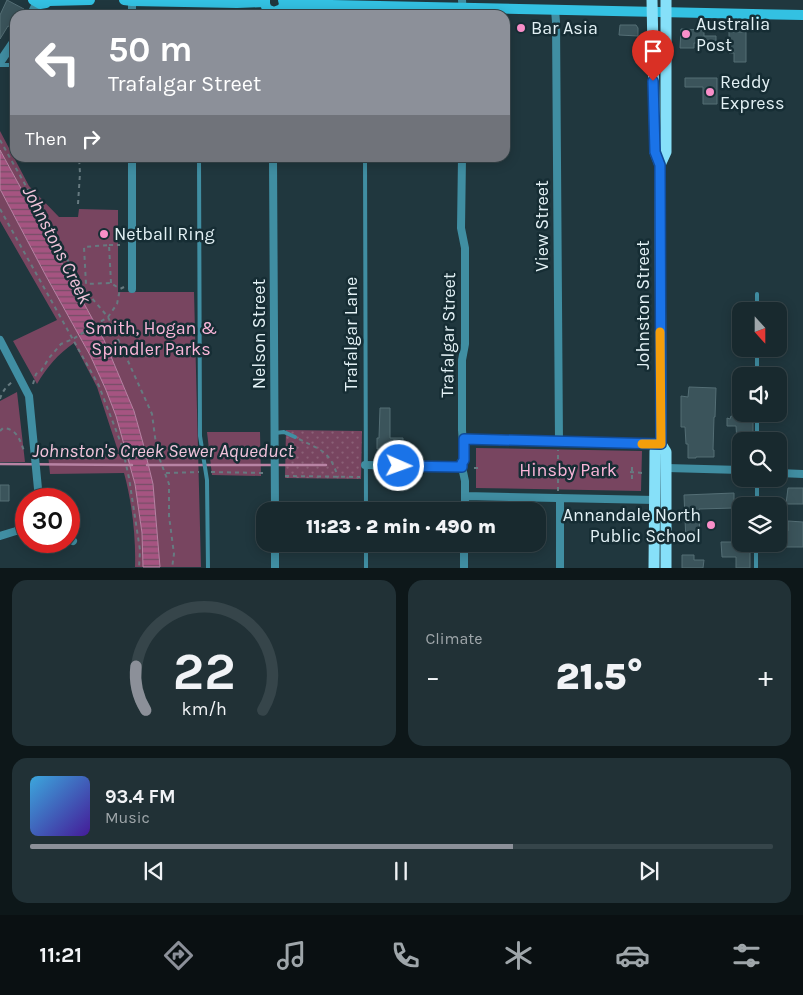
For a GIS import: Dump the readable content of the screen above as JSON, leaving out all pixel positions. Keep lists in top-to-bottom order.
{
  "streets": {
    "main road": ["Johnston Street"],
    "street": ["View Street", "Nelson Street", "Trafalgar Street"],
    "lane": ["Trafalgar Lane"]
  },
  "water": ["Johnstons Creek", "Johnston's Creek Sewer Aqueduct"],
  "parks": ["Smith, Hogan & Spindler Parks", "Hinsby Park"],
  "places": [
    "Bar Asia",
    "Australia Post",
    "Reddy Express",
    "Netball Ring",
    "Annandale North Public School"
  ],
  "north": "bottom",
  "page": {
    "turn": ["50 m", "Trafalgar Street"],
    "then": "Then",
    "limit": "30",
    "trip": "11:23 · 2 min · 490 m",
    "tile": "Climate",
    "heat": ["−", "21.5°", "+"],
    "song": ["93.4 FM", "Music"],
    "tabs": "11:21",
    "gauge": ["22", "km/h"]
  }
}
